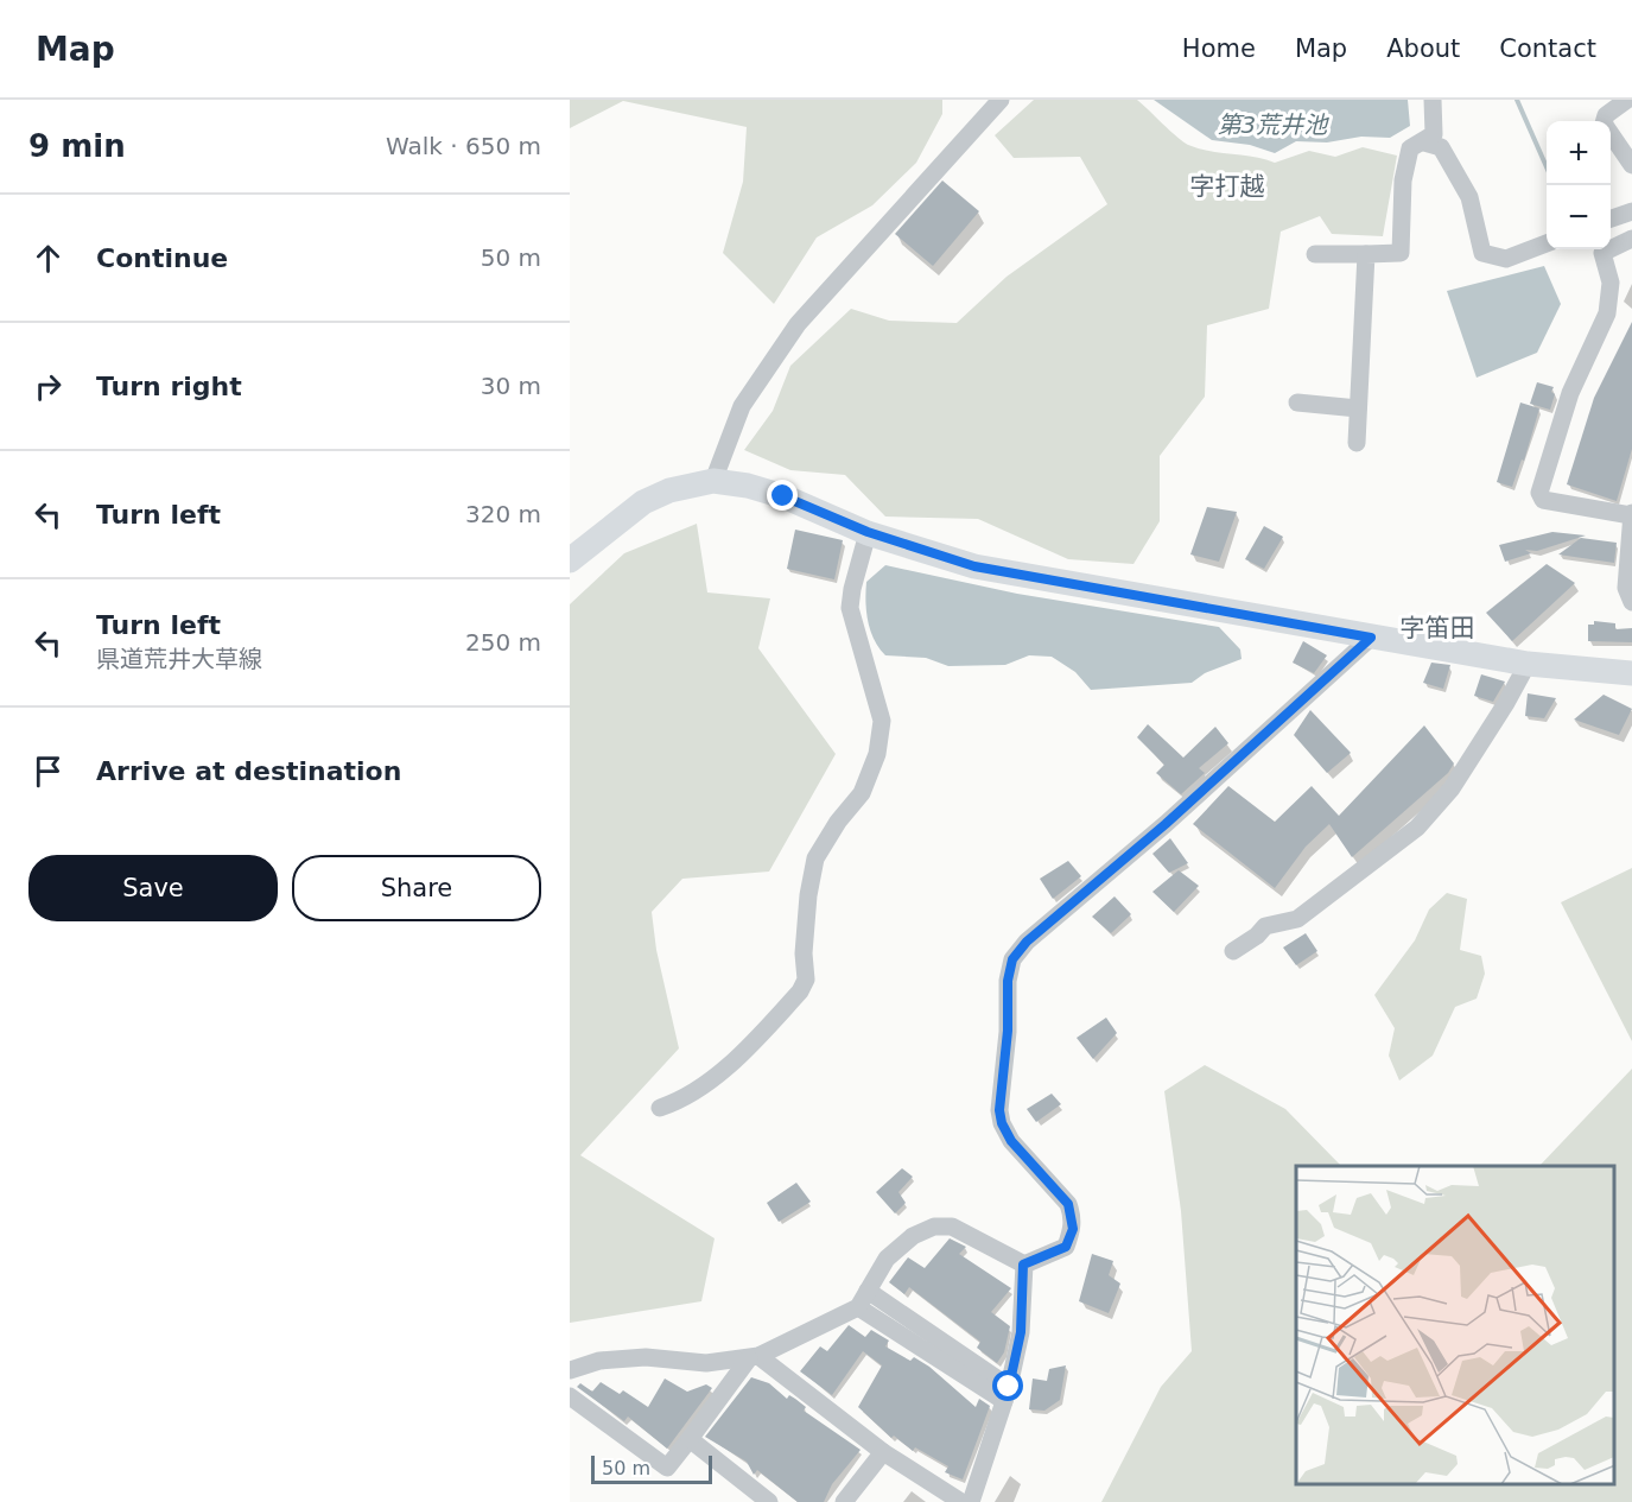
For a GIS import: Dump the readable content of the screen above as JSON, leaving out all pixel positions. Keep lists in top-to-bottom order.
{
  "districts": ["字打越", "字笛田"],
  "water": ["第3荒井池"],
  "scale_bar": "50 m",
  "page": {
    "header": "Map",
    "nav": [
      "Home",
      "Map",
      "About",
      "Contact"
    ],
    "heading": ["9 min", "Walk · 650 m"],
    "map_buttons": ["+", "−"],
    "list": [
      ["Continue", "50 m"],
      ["Turn right", "30 m"],
      ["Turn left", "320 m"],
      ["Turn left", "県道荒井大草線", "250 m"],
      "Arrive at destination"
    ],
    "buttons": ["Save", "Share"],
    "scale": "50 m"
  }
}
